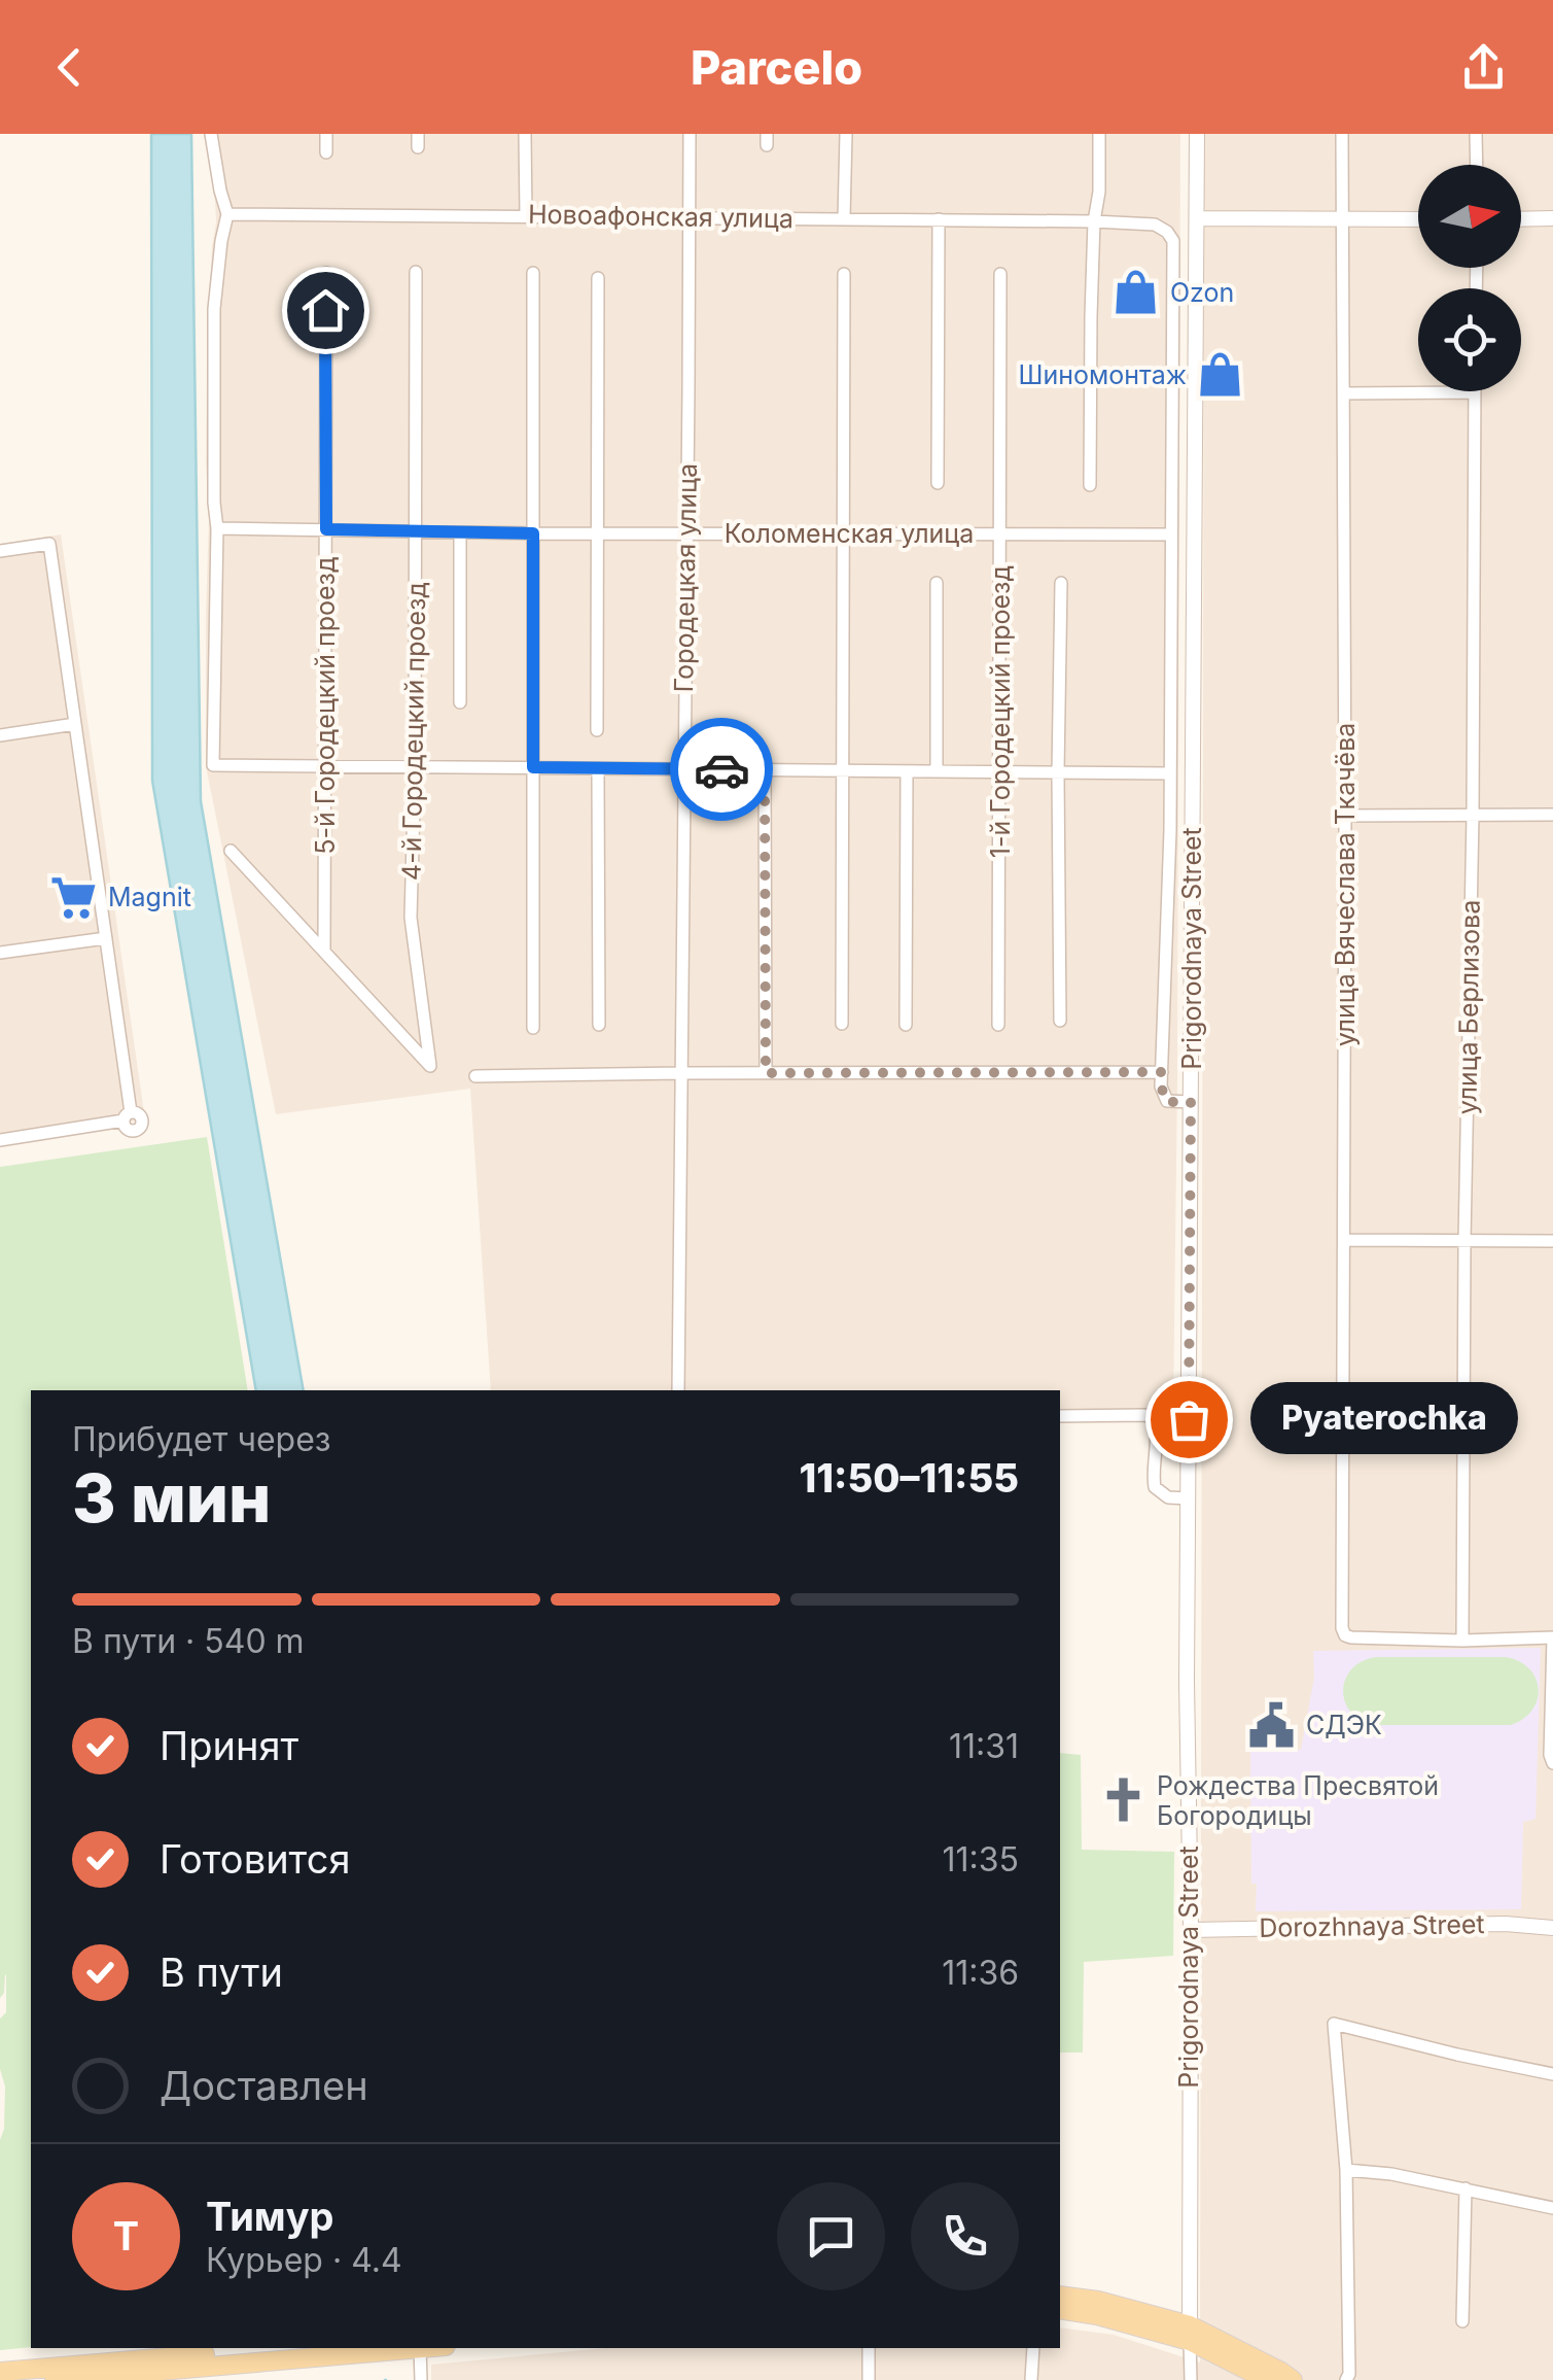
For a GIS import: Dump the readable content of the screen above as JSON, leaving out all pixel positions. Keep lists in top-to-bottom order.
{
  "streets": {
    "street": [
      "Новоафонская улица",
      "Коломенская улица",
      "Городецкая улица",
      "5-й Городецкий проезд",
      "1-й Городецкий проезд",
      "4-й Городецкий проезд",
      "улица Вячеслава Ткачёва",
      "Prigorodnaya Street",
      "улица Берлизова",
      "Dorozhnaya Street"
    ]
  },
  "crossings": [
    ["Новоафонская улица", "Коломенская улица"],
    ["Новоафонская улица", "Городецкая улица"],
    ["Коломенская улица", "Городецкая улица"],
    ["Коломенская улица", "5-й Городецкий проезд"],
    ["Коломенская улица", "1-й Городецкий проезд"],
    ["Коломенская улица", "4-й Городецкий проезд"],
    ["5-й Городецкий проезд", "4-й Городецкий проезд"],
    ["улица Вячеслава Ткачёва", "улица Берлизова"],
    ["Prigorodnaya Street", "Dorozhnaya Street"]
  ],
  "places": {
    "shop": ["Ozon", "Шиномонтаж"],
    "supermarket": ["Magnit"],
    "other": ["Pyaterochka"],
    "public building": ["СДЭК"],
    "church": ["Рождества Пресвятой Богородицы"]
  },
  "north": "right",
  "page": {
    "header": "Parcelo",
    "bubble": "Pyaterochka",
    "heading": ["3 мин", "Прибудет через", "11:50–11:55"],
    "panel": ["Тимур", "Курьер · 4.4"],
    "bar": "В пути · 540 m",
    "list": [
      ["Принят", "11:31"],
      ["Готовится", "11:35"],
      ["В пути", "11:36"],
      "Доставлен"
    ],
    "round": "Т"
  }
}
